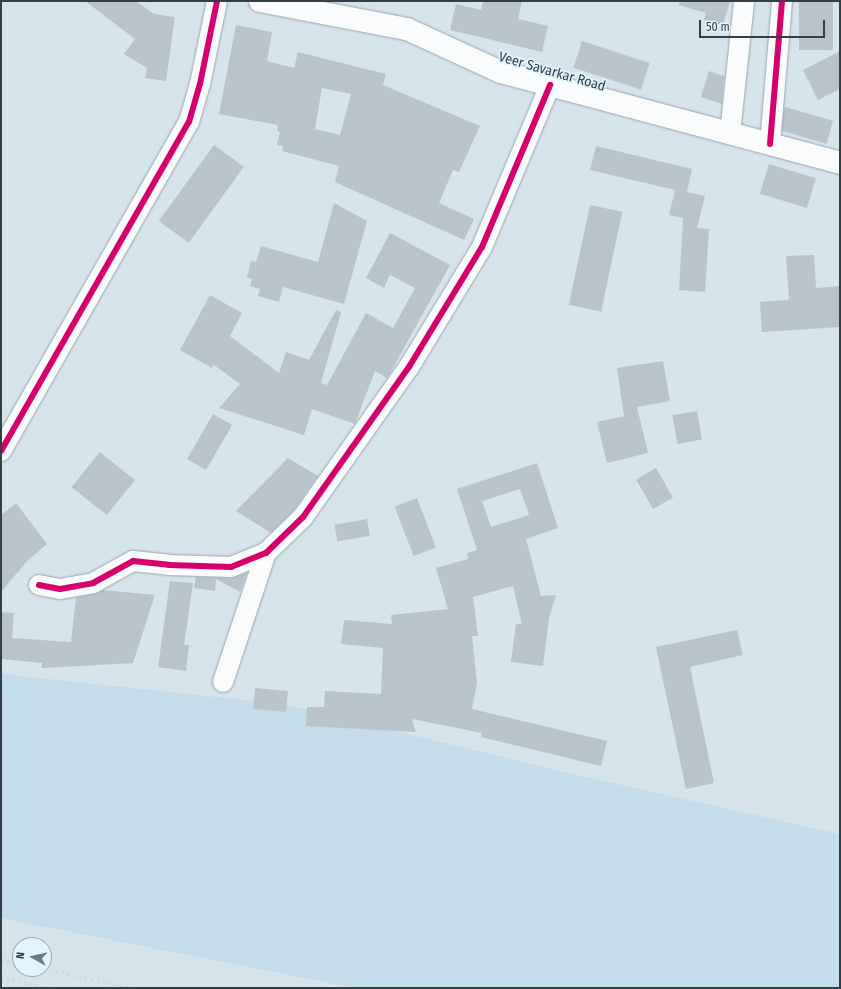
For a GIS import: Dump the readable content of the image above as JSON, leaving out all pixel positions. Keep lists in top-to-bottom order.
{
  "streets": {
    "main road": ["Veer Savarkar Road"]
  },
  "scale_bar": "50 m",
  "north": "left"
}
